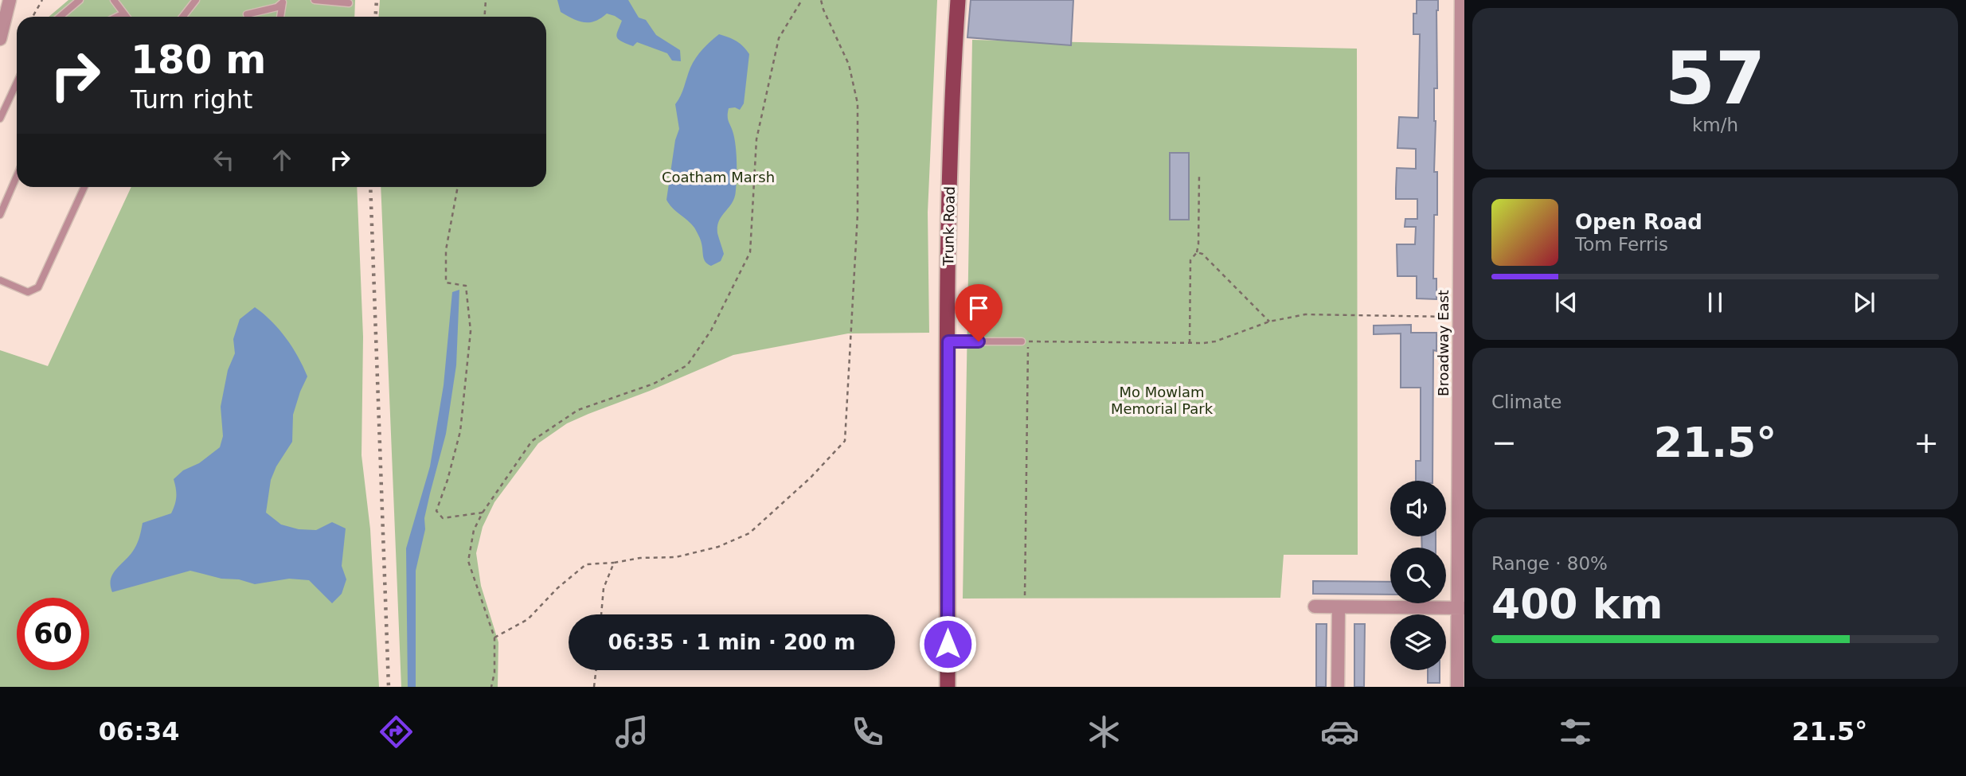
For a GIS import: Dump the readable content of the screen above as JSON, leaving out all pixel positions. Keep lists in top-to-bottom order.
{
  "streets": {
    "main road": ["Trunk Road"],
    "street": ["Broadway East"]
  },
  "parks": ["Coatham Marsh", "Mo Mowlam Memorial Park"],
  "page": {
    "tile": [
      ["57", "km/h"],
      "Climate",
      ["Range · 80%", "400 km"]
    ],
    "turn": ["180 m", "Turn right"],
    "song": ["Open Road", "Tom Ferris"],
    "heat": ["−", "21.5°", "+"],
    "limit": "60",
    "trip": "06:35 · 1 min · 200 m",
    "tabs": ["06:34", "21.5°"]
  }
}
